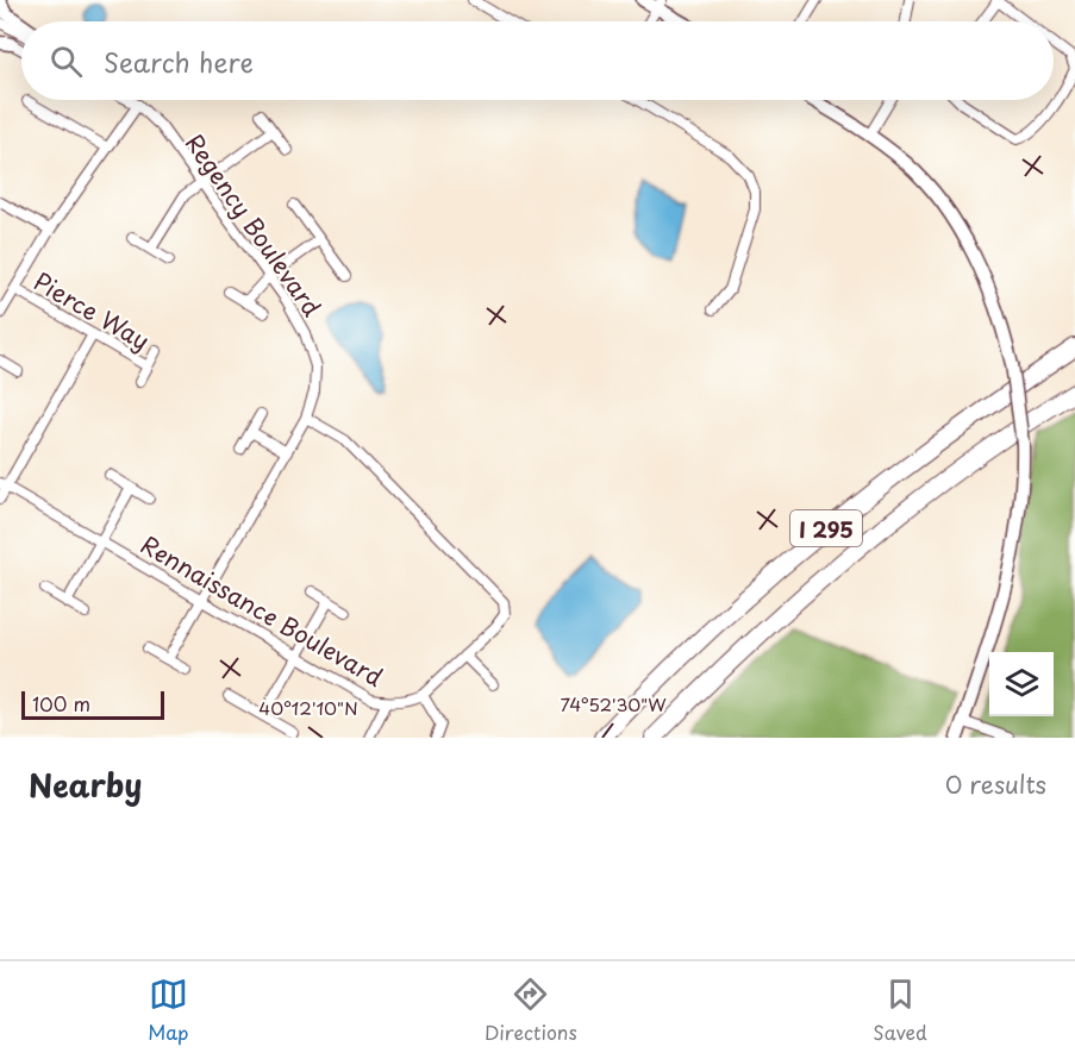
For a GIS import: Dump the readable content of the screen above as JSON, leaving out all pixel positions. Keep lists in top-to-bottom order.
{
  "streets": {
    "highway": ["I 295"],
    "street": ["Regency Boulevard", "Pierce Way", "Rennaissance Boulevard"]
  },
  "crossings": [
    ["Regency Boulevard", "Rennaissance Boulevard"]
  ],
  "scale_bar": "100 m",
  "page": {
    "search": "Search here",
    "scale": "100 m",
    "heading": ["Nearby", "0 results"],
    "nav": ["Map", "Directions", "Saved"]
  },
  "coordinates": ["74°52'30\"W", "40°12'10\"N"]
}
